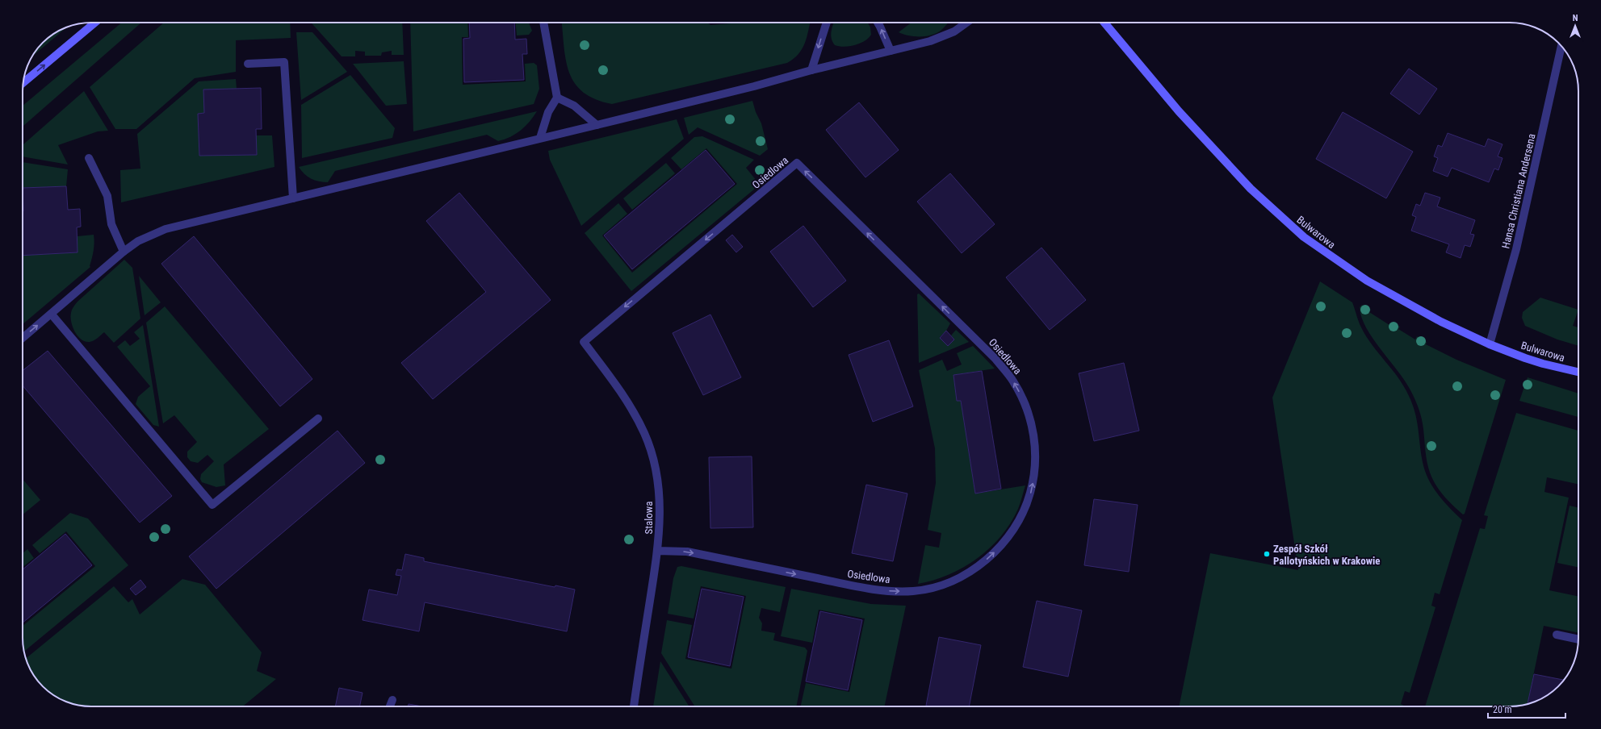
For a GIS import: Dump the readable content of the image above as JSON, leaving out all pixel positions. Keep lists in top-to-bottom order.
{
  "streets": {
    "street": [
      "Osiedlowa",
      "Hansa Christiana Andersena",
      "Bulwarowa",
      "Stalowa"
    ]
  },
  "crossings": [
    ["Osiedlowa", "Stalowa"],
    ["Hansa Christiana Andersena", "Bulwarowa"]
  ],
  "places": ["Zespół Szkół Pallotyńskich w Krakowie"],
  "scale_bar": "20 m",
  "north": "top"
}
